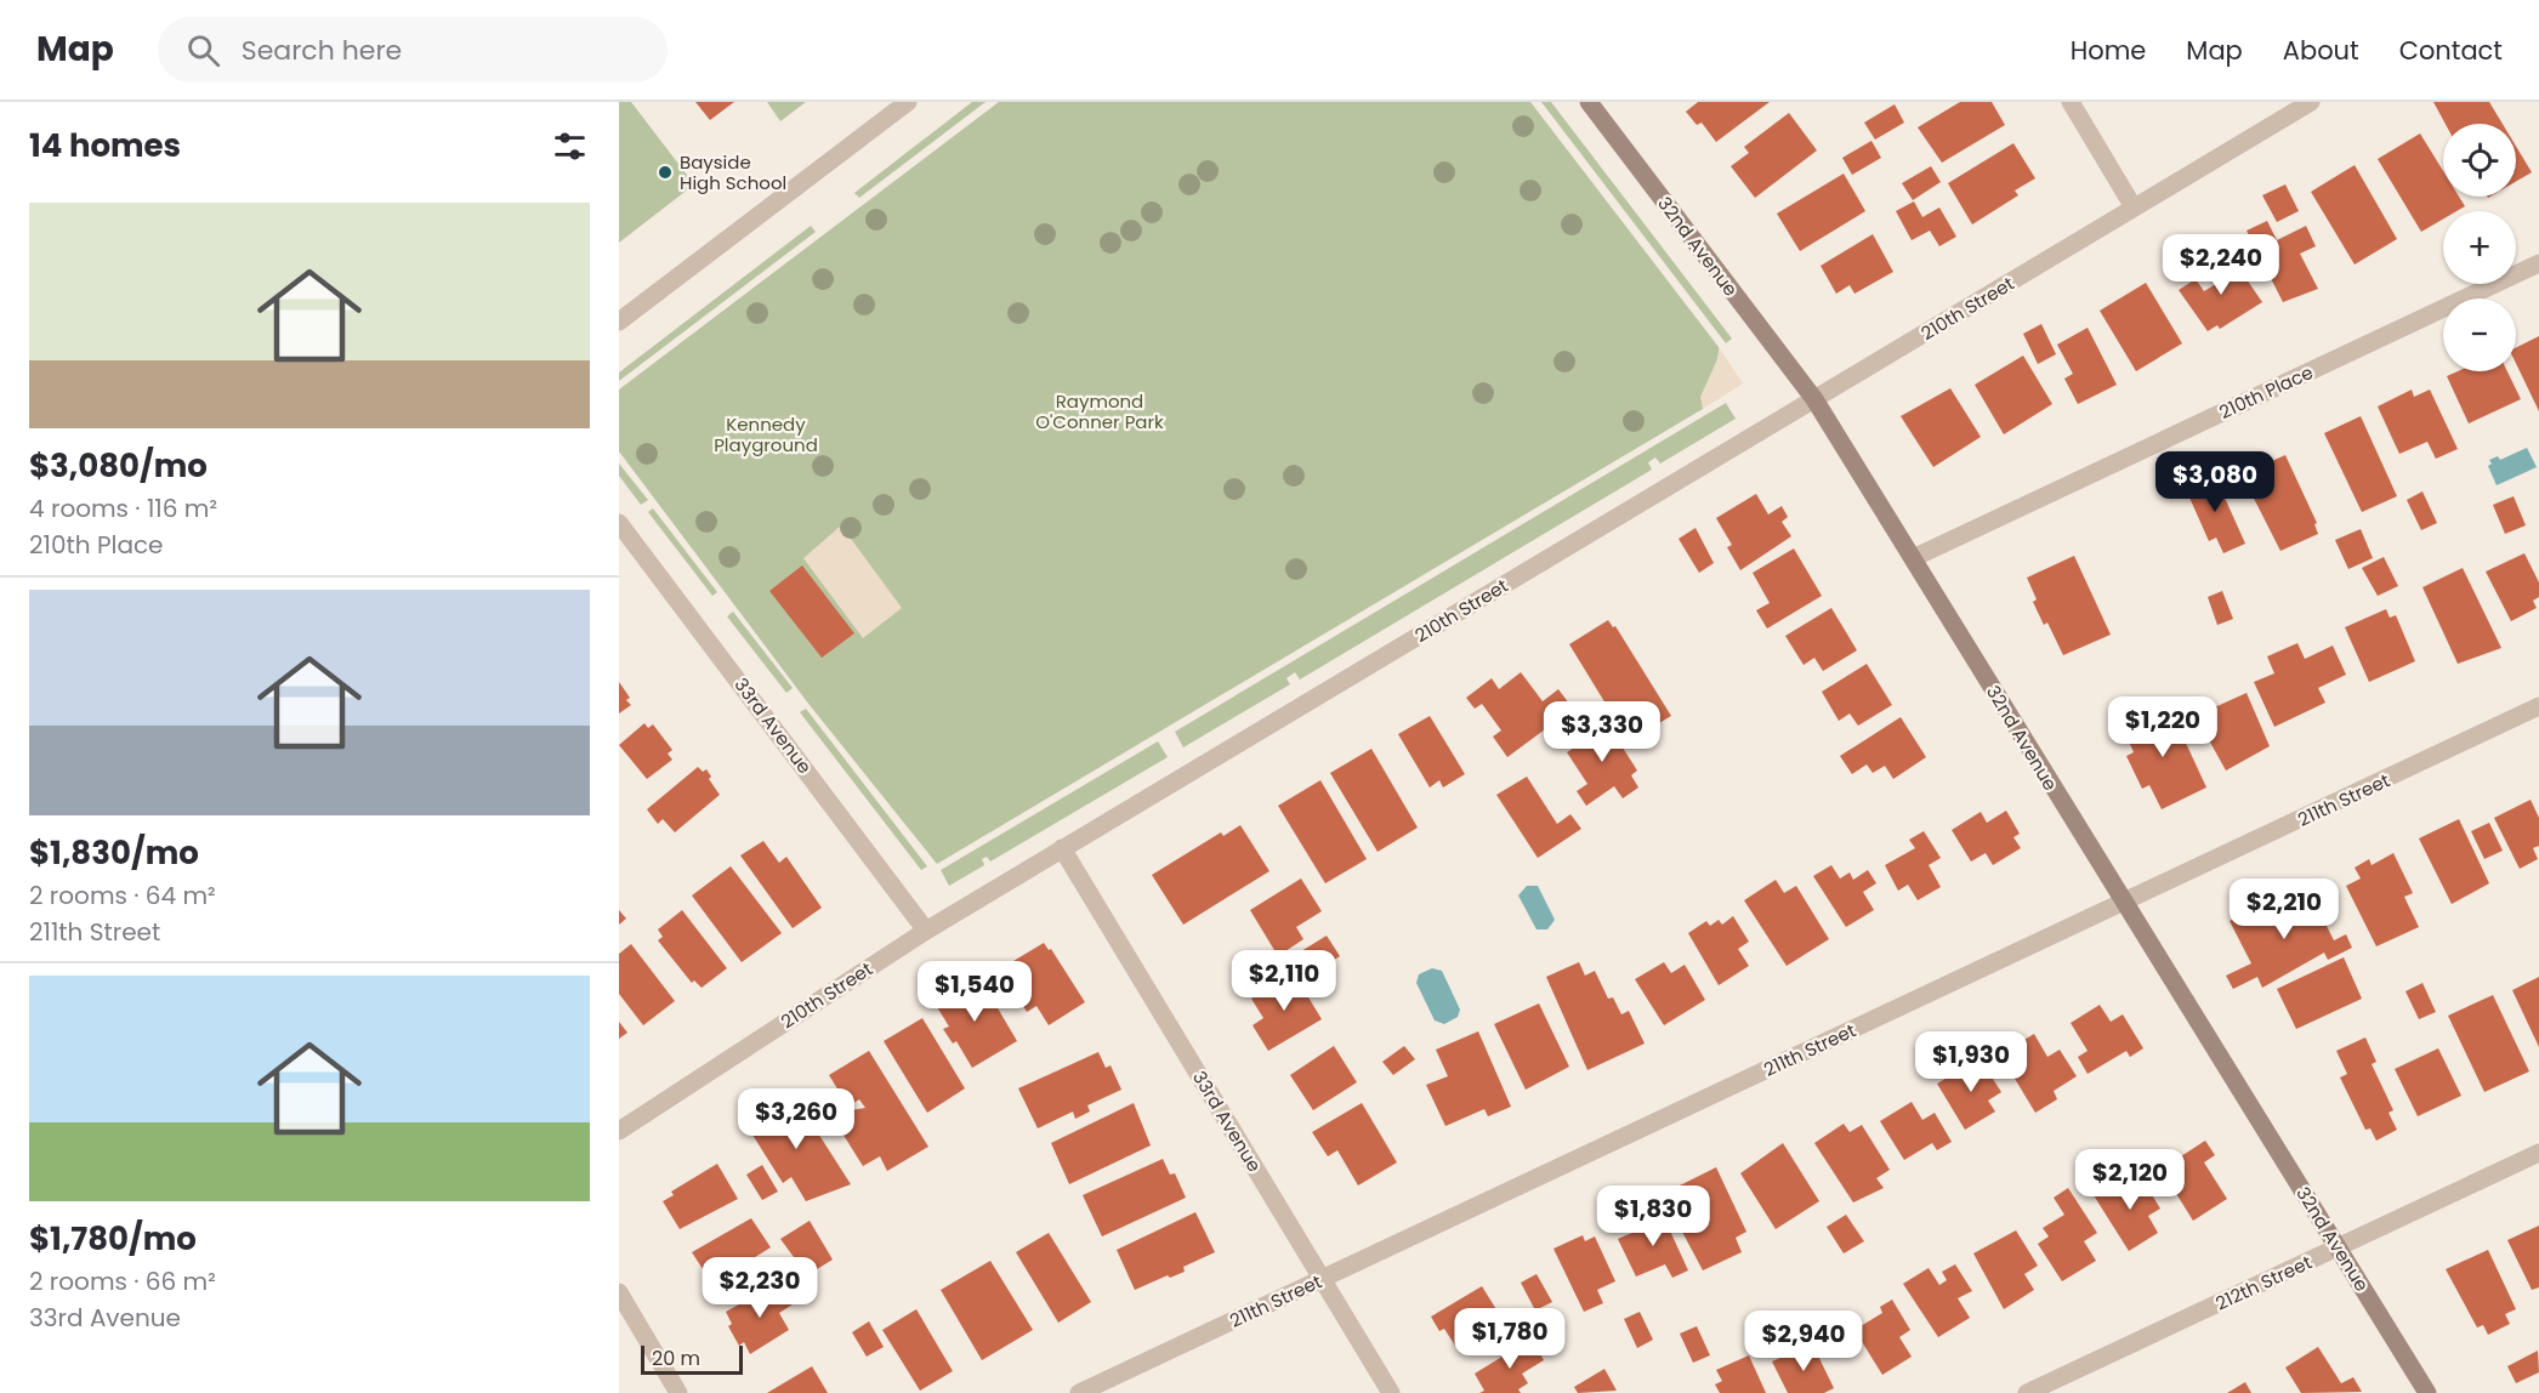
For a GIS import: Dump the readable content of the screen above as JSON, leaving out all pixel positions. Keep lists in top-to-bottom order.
{
  "streets": {
    "street": [
      "32nd Avenue",
      "210th Street",
      "210th Place",
      "33rd Avenue",
      "211th Street",
      "212th Street"
    ]
  },
  "crossings": [
    ["32nd Avenue", "210th Street"],
    ["32nd Avenue", "210th Place"],
    ["32nd Avenue", "211th Street"],
    ["32nd Avenue", "212th Street"],
    ["210th Street", "33rd Avenue"],
    ["33rd Avenue", "211th Street"]
  ],
  "parks": ["Raymond O'Conner Park", "Kennedy Playground"],
  "places": ["Bayside High School"],
  "scale_bar": "20 m",
  "page": {
    "header": "Map",
    "search": "Search here",
    "nav": [
      "Home",
      "Map",
      "About",
      "Contact"
    ],
    "heading": "14 homes",
    "map_buttons": ["+", "−"],
    "list": [
      {
        "name": "$3,080/mo",
        "note": "4 rooms · 116 m² · 210th Place"
      },
      {
        "name": "$1,830/mo",
        "note": "2 rooms · 64 m² · 211th Street"
      },
      {
        "name": "$1,780/mo",
        "note": "2 rooms · 66 m² · 33rd Avenue"
      }
    ],
    "price": [
      "$2,240",
      "$3,080",
      "$1,220",
      "$3,330",
      "$2,210",
      "$2,110",
      "$1,540",
      "$1,930",
      "$3,260",
      "$2,120",
      "$1,830",
      "$2,230",
      "$1,780",
      "$2,940"
    ],
    "scale": "20 m"
  }
}
